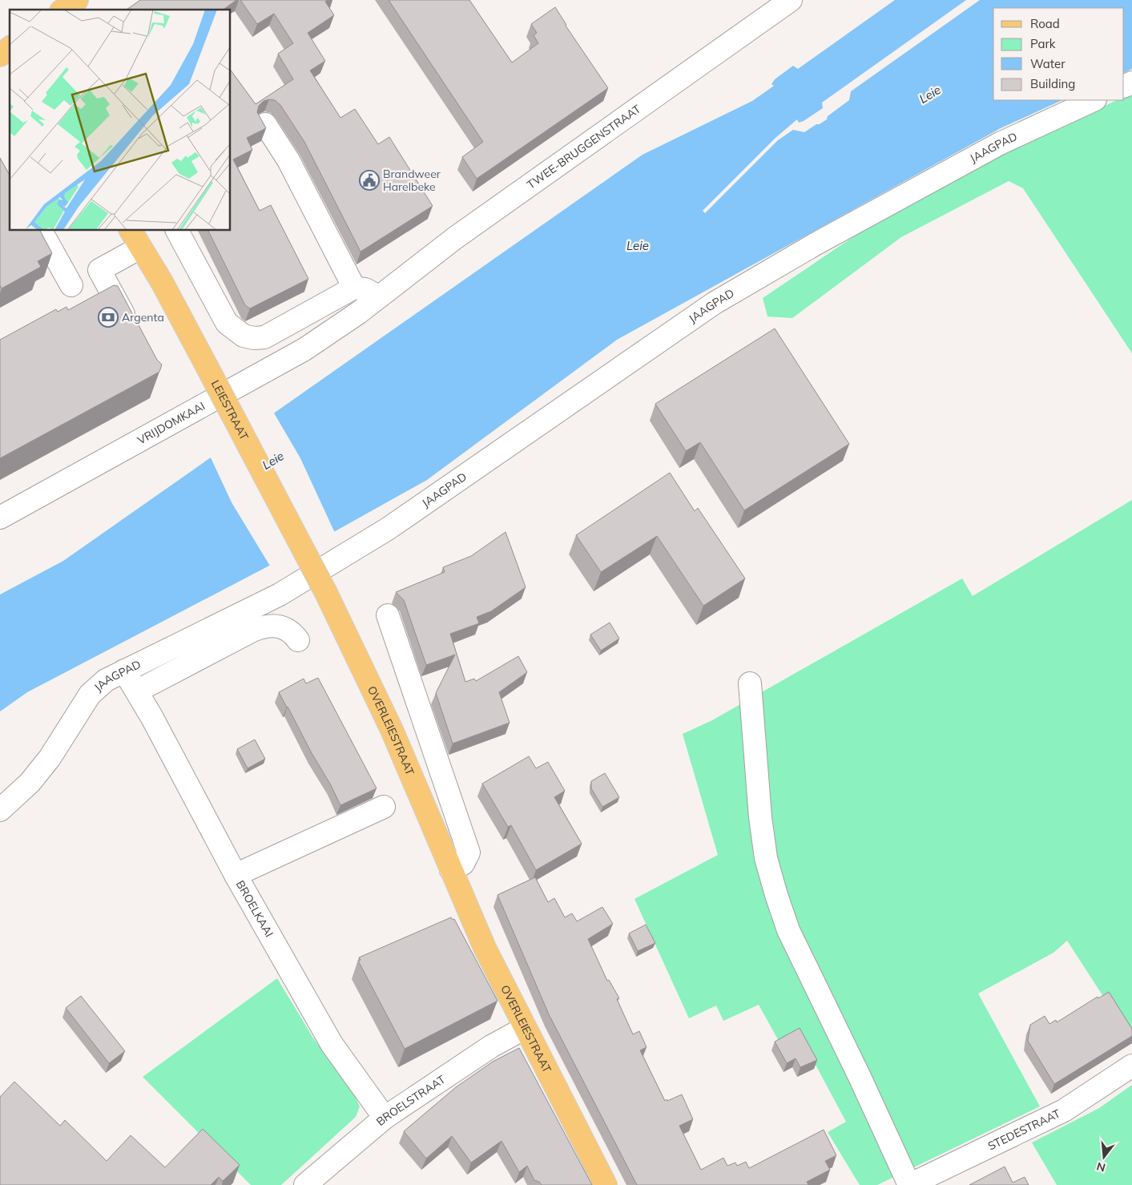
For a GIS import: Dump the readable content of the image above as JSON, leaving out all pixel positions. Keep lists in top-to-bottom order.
{
  "streets": {
    "main road": ["LEIESTRAAT", "OVERLEIESTRAAT"],
    "street": [
      "TWEE-BRUGGENSTRAAT",
      "JAAGPAD",
      "VRIJDOMKAAI",
      "BROELKAAI",
      "BROELSTRAAT",
      "STEDESTRAAT"
    ]
  },
  "crossings": [
    ["TWEE-BRUGGENSTRAAT", "VRIJDOMKAAI"],
    ["JAAGPAD", "BROELKAAI"],
    ["LEIESTRAAT", "OVERLEIESTRAAT"],
    ["OVERLEIESTRAAT", "BROELSTRAAT"],
    ["BROELKAAI", "BROELSTRAAT"]
  ],
  "water": ["Leie"],
  "places": {
    "public building": ["Brandweer Harelbeke"],
    "bank": ["Argenta"]
  },
  "legend": [
    "Road",
    "Park",
    "Water",
    "Building"
  ],
  "north": "bottom"
}
